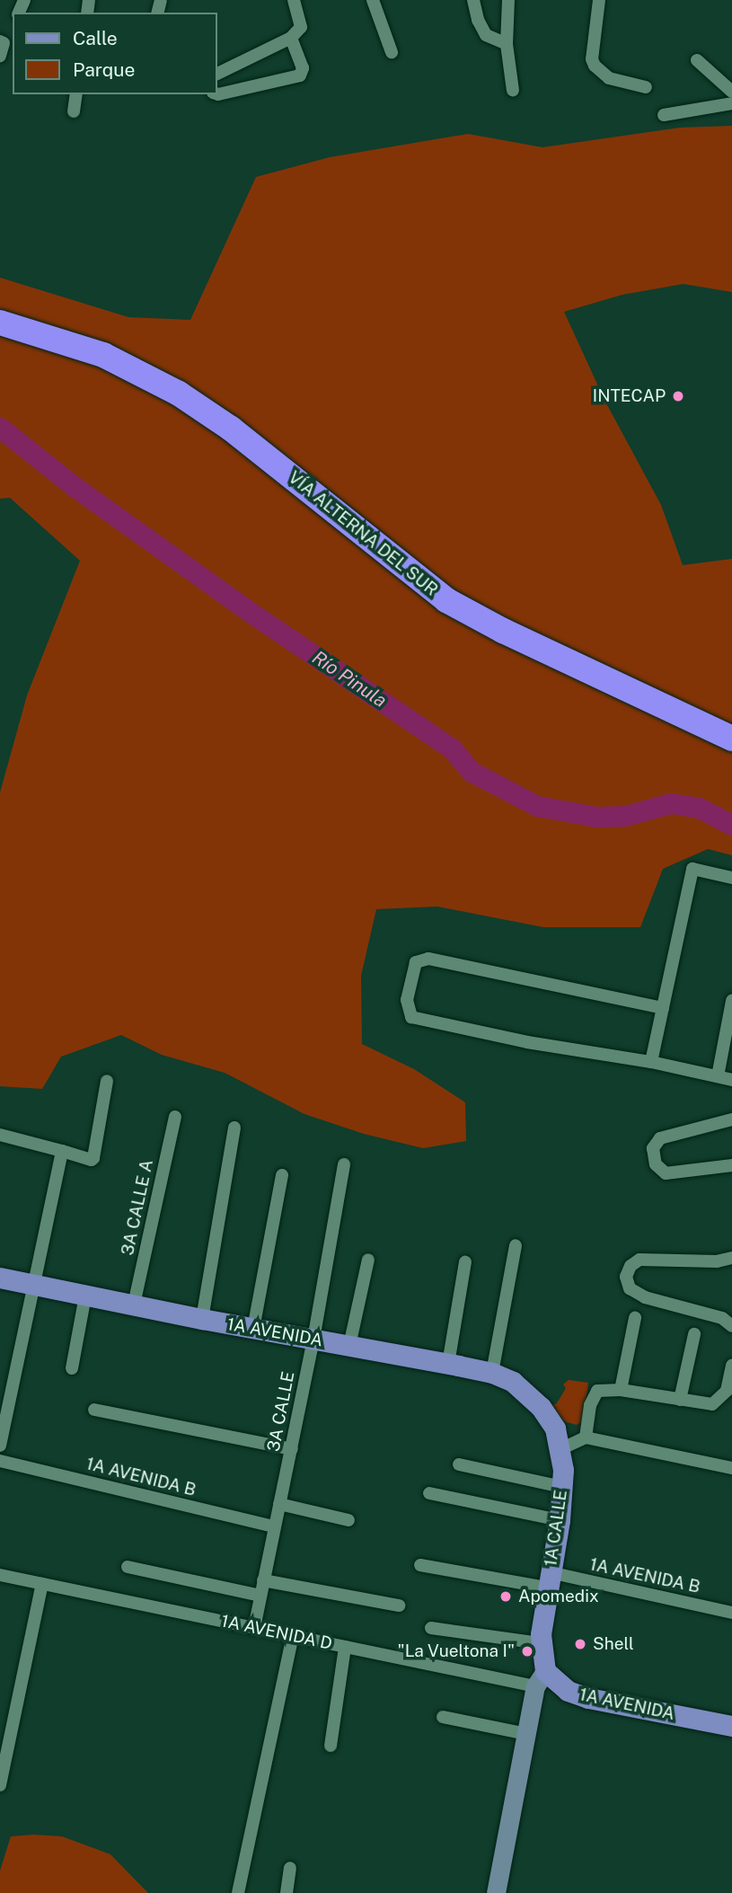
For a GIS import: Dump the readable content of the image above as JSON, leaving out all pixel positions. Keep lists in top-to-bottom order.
{
  "streets": {
    "highway": ["VÍA ALTERNA DEL SUR"],
    "main road": ["1A AVENIDA", "1A CALLE"],
    "street": [
      "3A CALLE A",
      "3A CALLE",
      "1A AVENIDA B",
      "1A AVENIDA D"
    ]
  },
  "crossings": [
    ["3A CALLE A", "1A AVENIDA"],
    ["1A AVENIDA", "3A CALLE"],
    ["1A AVENIDA", "1A CALLE"],
    ["1A AVENIDA", "1A AVENIDA D"],
    ["3A CALLE", "1A AVENIDA B"],
    ["3A CALLE", "1A AVENIDA D"],
    ["1A AVENIDA B", "1A CALLE"],
    ["1A CALLE", "1A AVENIDA D"]
  ],
  "water": ["Río Pinula"],
  "places": [
    "INTECAP",
    "Apomedix",
    "Shell",
    "\"La Vueltona I\""
  ],
  "legend": ["Calle", "Parque"]
}
